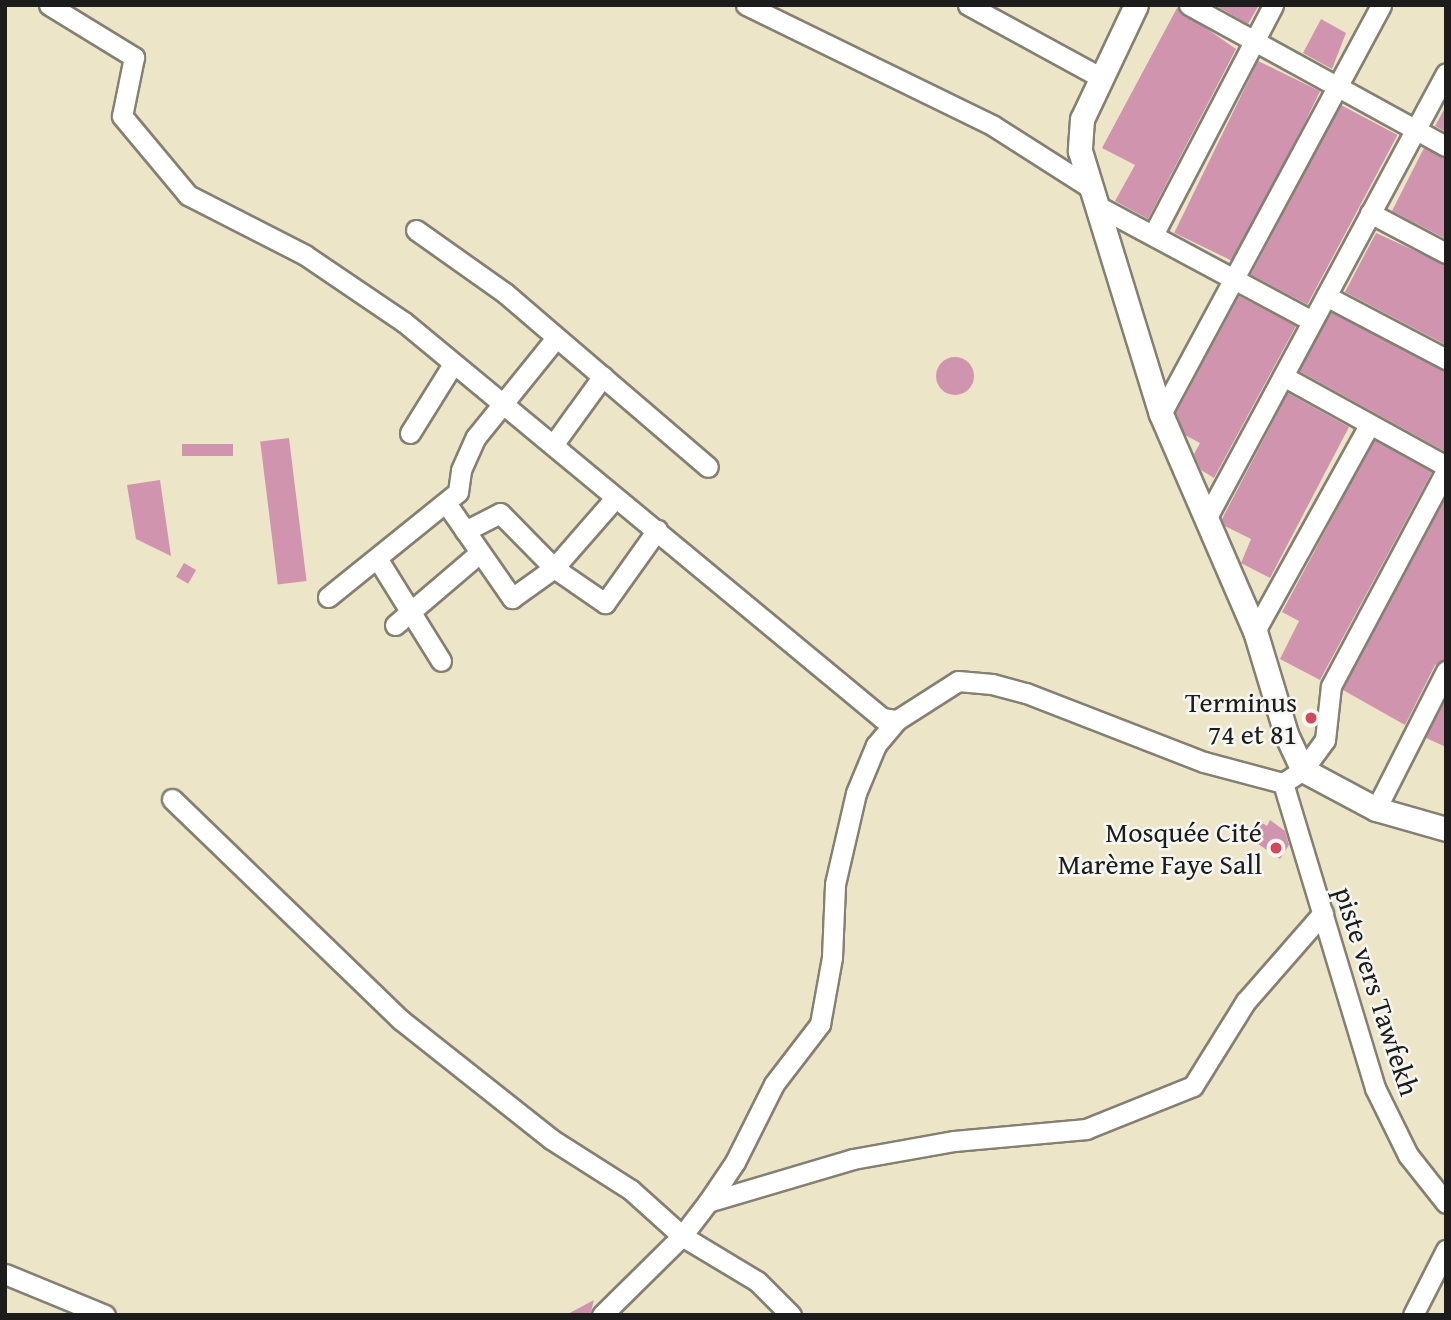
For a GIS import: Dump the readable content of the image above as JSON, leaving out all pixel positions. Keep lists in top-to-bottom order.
{
  "streets": {
    "street": ["piste vers Tawfekh"]
  },
  "places": ["Terminus 74 et 81", "Mosquée Cité Marème Faye Sall"]
}
